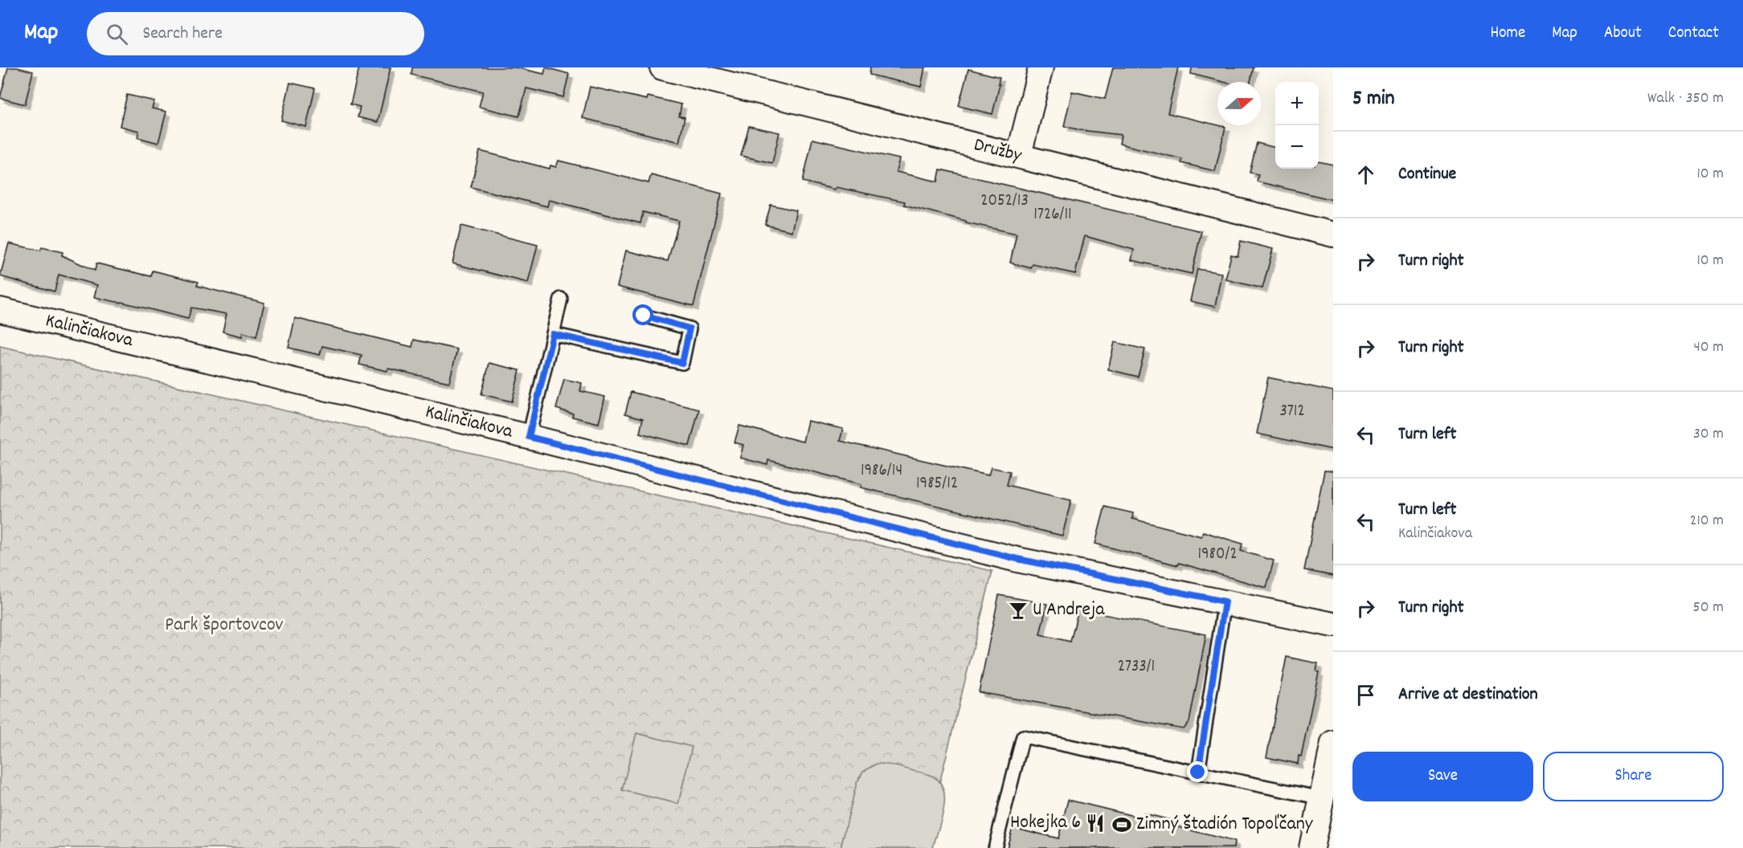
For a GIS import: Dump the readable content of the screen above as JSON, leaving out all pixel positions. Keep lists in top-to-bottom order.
{
  "streets": {
    "street": ["Družby", "Kalinčiakova"]
  },
  "parks": ["Park športovcov"],
  "places": {
    "bar": ["U Andreja"],
    "restaurant": ["Hokejka 6"],
    "sports": ["Zimný štadión Topoľčany"]
  },
  "house_numbers": [
    "2052/13",
    "1726/11",
    "3712",
    "1986/14",
    "1985/12",
    "1980/2",
    "2733/1"
  ],
  "north": "right",
  "page": {
    "header": "Map",
    "search": "Search here",
    "nav": [
      "Home",
      "Map",
      "About",
      "Contact"
    ],
    "heading": ["5 min", "Walk · 350 m"],
    "map_buttons": ["+", "−"],
    "list": [
      ["Continue", "10 m"],
      ["Turn right", "10 m"],
      ["Turn right", "40 m"],
      ["Turn left", "30 m"],
      ["Turn left", "Kalinčiakova", "210 m"],
      ["Turn right", "50 m"],
      "Arrive at destination"
    ],
    "buttons": ["Save", "Share"]
  }
}
